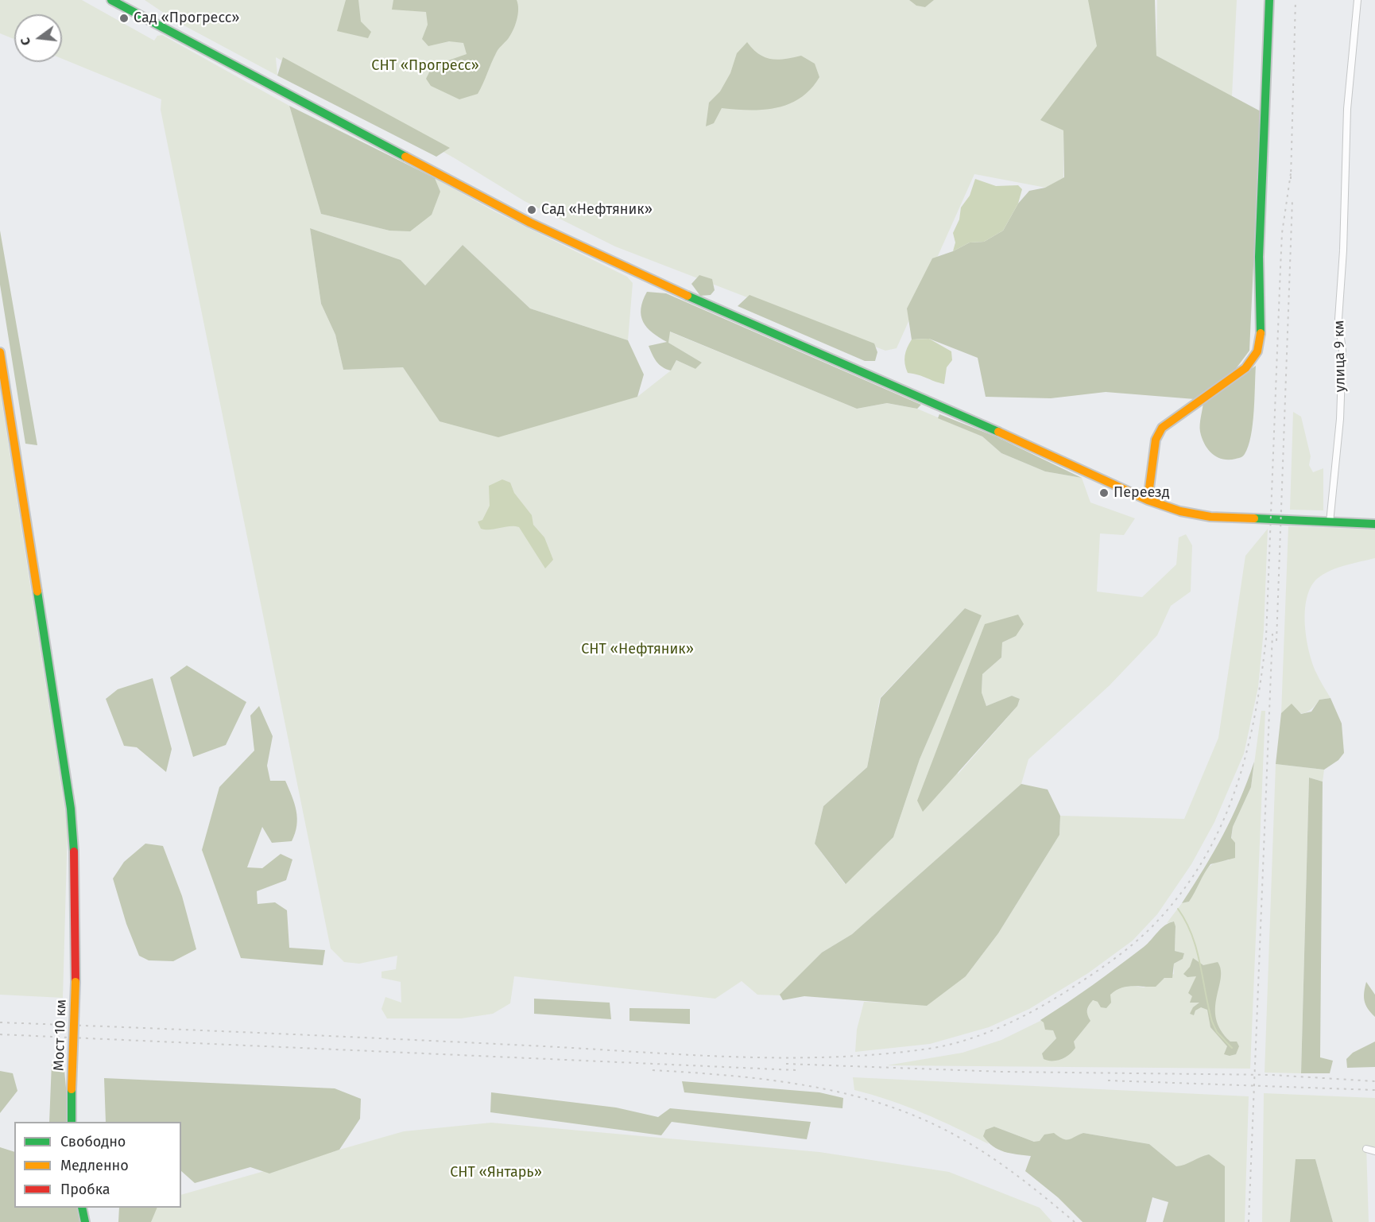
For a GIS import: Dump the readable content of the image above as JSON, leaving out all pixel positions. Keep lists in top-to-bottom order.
{
  "streets": {
    "street": ["улица 9 км", "Мост 10 км"]
  },
  "parks": ["СНТ «Прогресс»", "СНТ «Нефтяник»", "СНТ «Янтарь»"],
  "places": ["Сад «Прогресс»", "Сад «Нефтяник»", "Переезд"],
  "legend": ["Свободно", "Медленно", "Пробка"],
  "north": "left"
}
